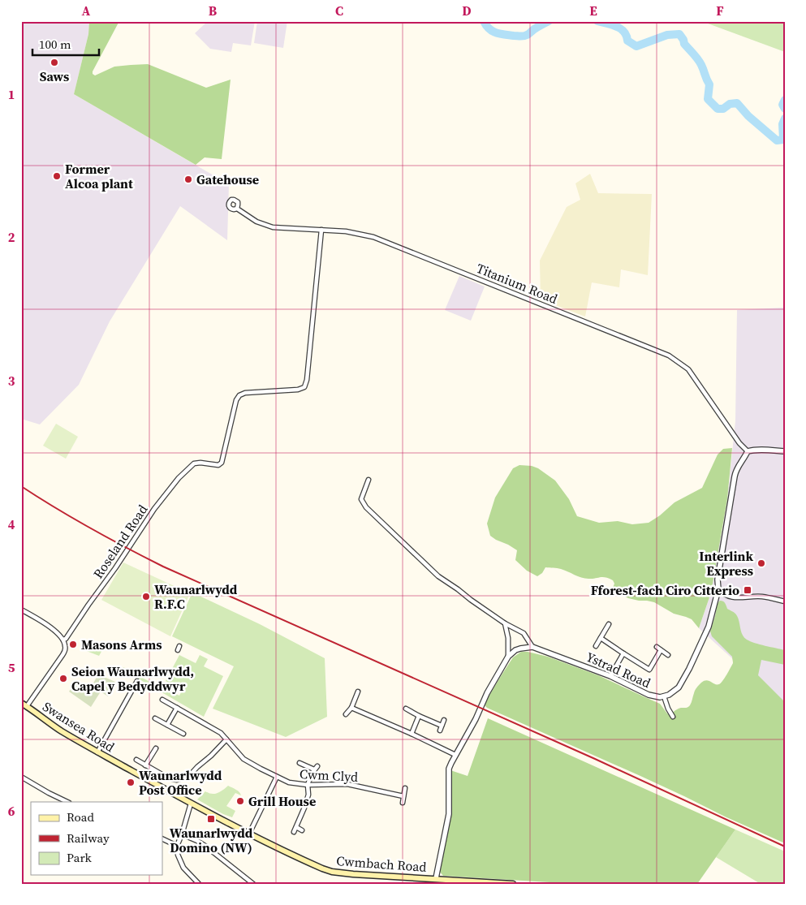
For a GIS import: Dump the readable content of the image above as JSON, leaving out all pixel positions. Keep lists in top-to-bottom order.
{
  "streets": {
    "main road": ["Swansea Road", "Cwmbach Road"],
    "street": [
      "Titanium Road",
      "Roseland Road",
      "Ystrad Road",
      "Cwm Clyd"
    ]
  },
  "crossings": [
    ["Titanium Road", "Roseland Road"],
    ["Titanium Road", "Ystrad Road"],
    ["Roseland Road", "Swansea Road"],
    ["Swansea Road", "Cwmbach Road"]
  ],
  "places": {
    "other": [
      "Saws",
      "Former Alcoa plant",
      "Gatehouse",
      "Interlink Express",
      "Waunarlwydd R.F.C",
      "Masons Arms",
      "Seion Waunarlwydd, Capel y Bedyddwyr",
      "Waunarlwydd Post Office",
      "Grill House"
    ],
    "transit": ["Fforest-fach Ciro Citterio", "Waunarlwydd Domino (NW)"]
  },
  "legend": ["Road", "Railway", "Park"],
  "scale_bar": "100 m",
  "grid": {
    "columns": [
      "A",
      "B",
      "C",
      "D",
      "E",
      "F"
    ],
    "rows": [
      "1",
      "2",
      "3",
      "4",
      "5",
      "6"
    ]
  }
}
